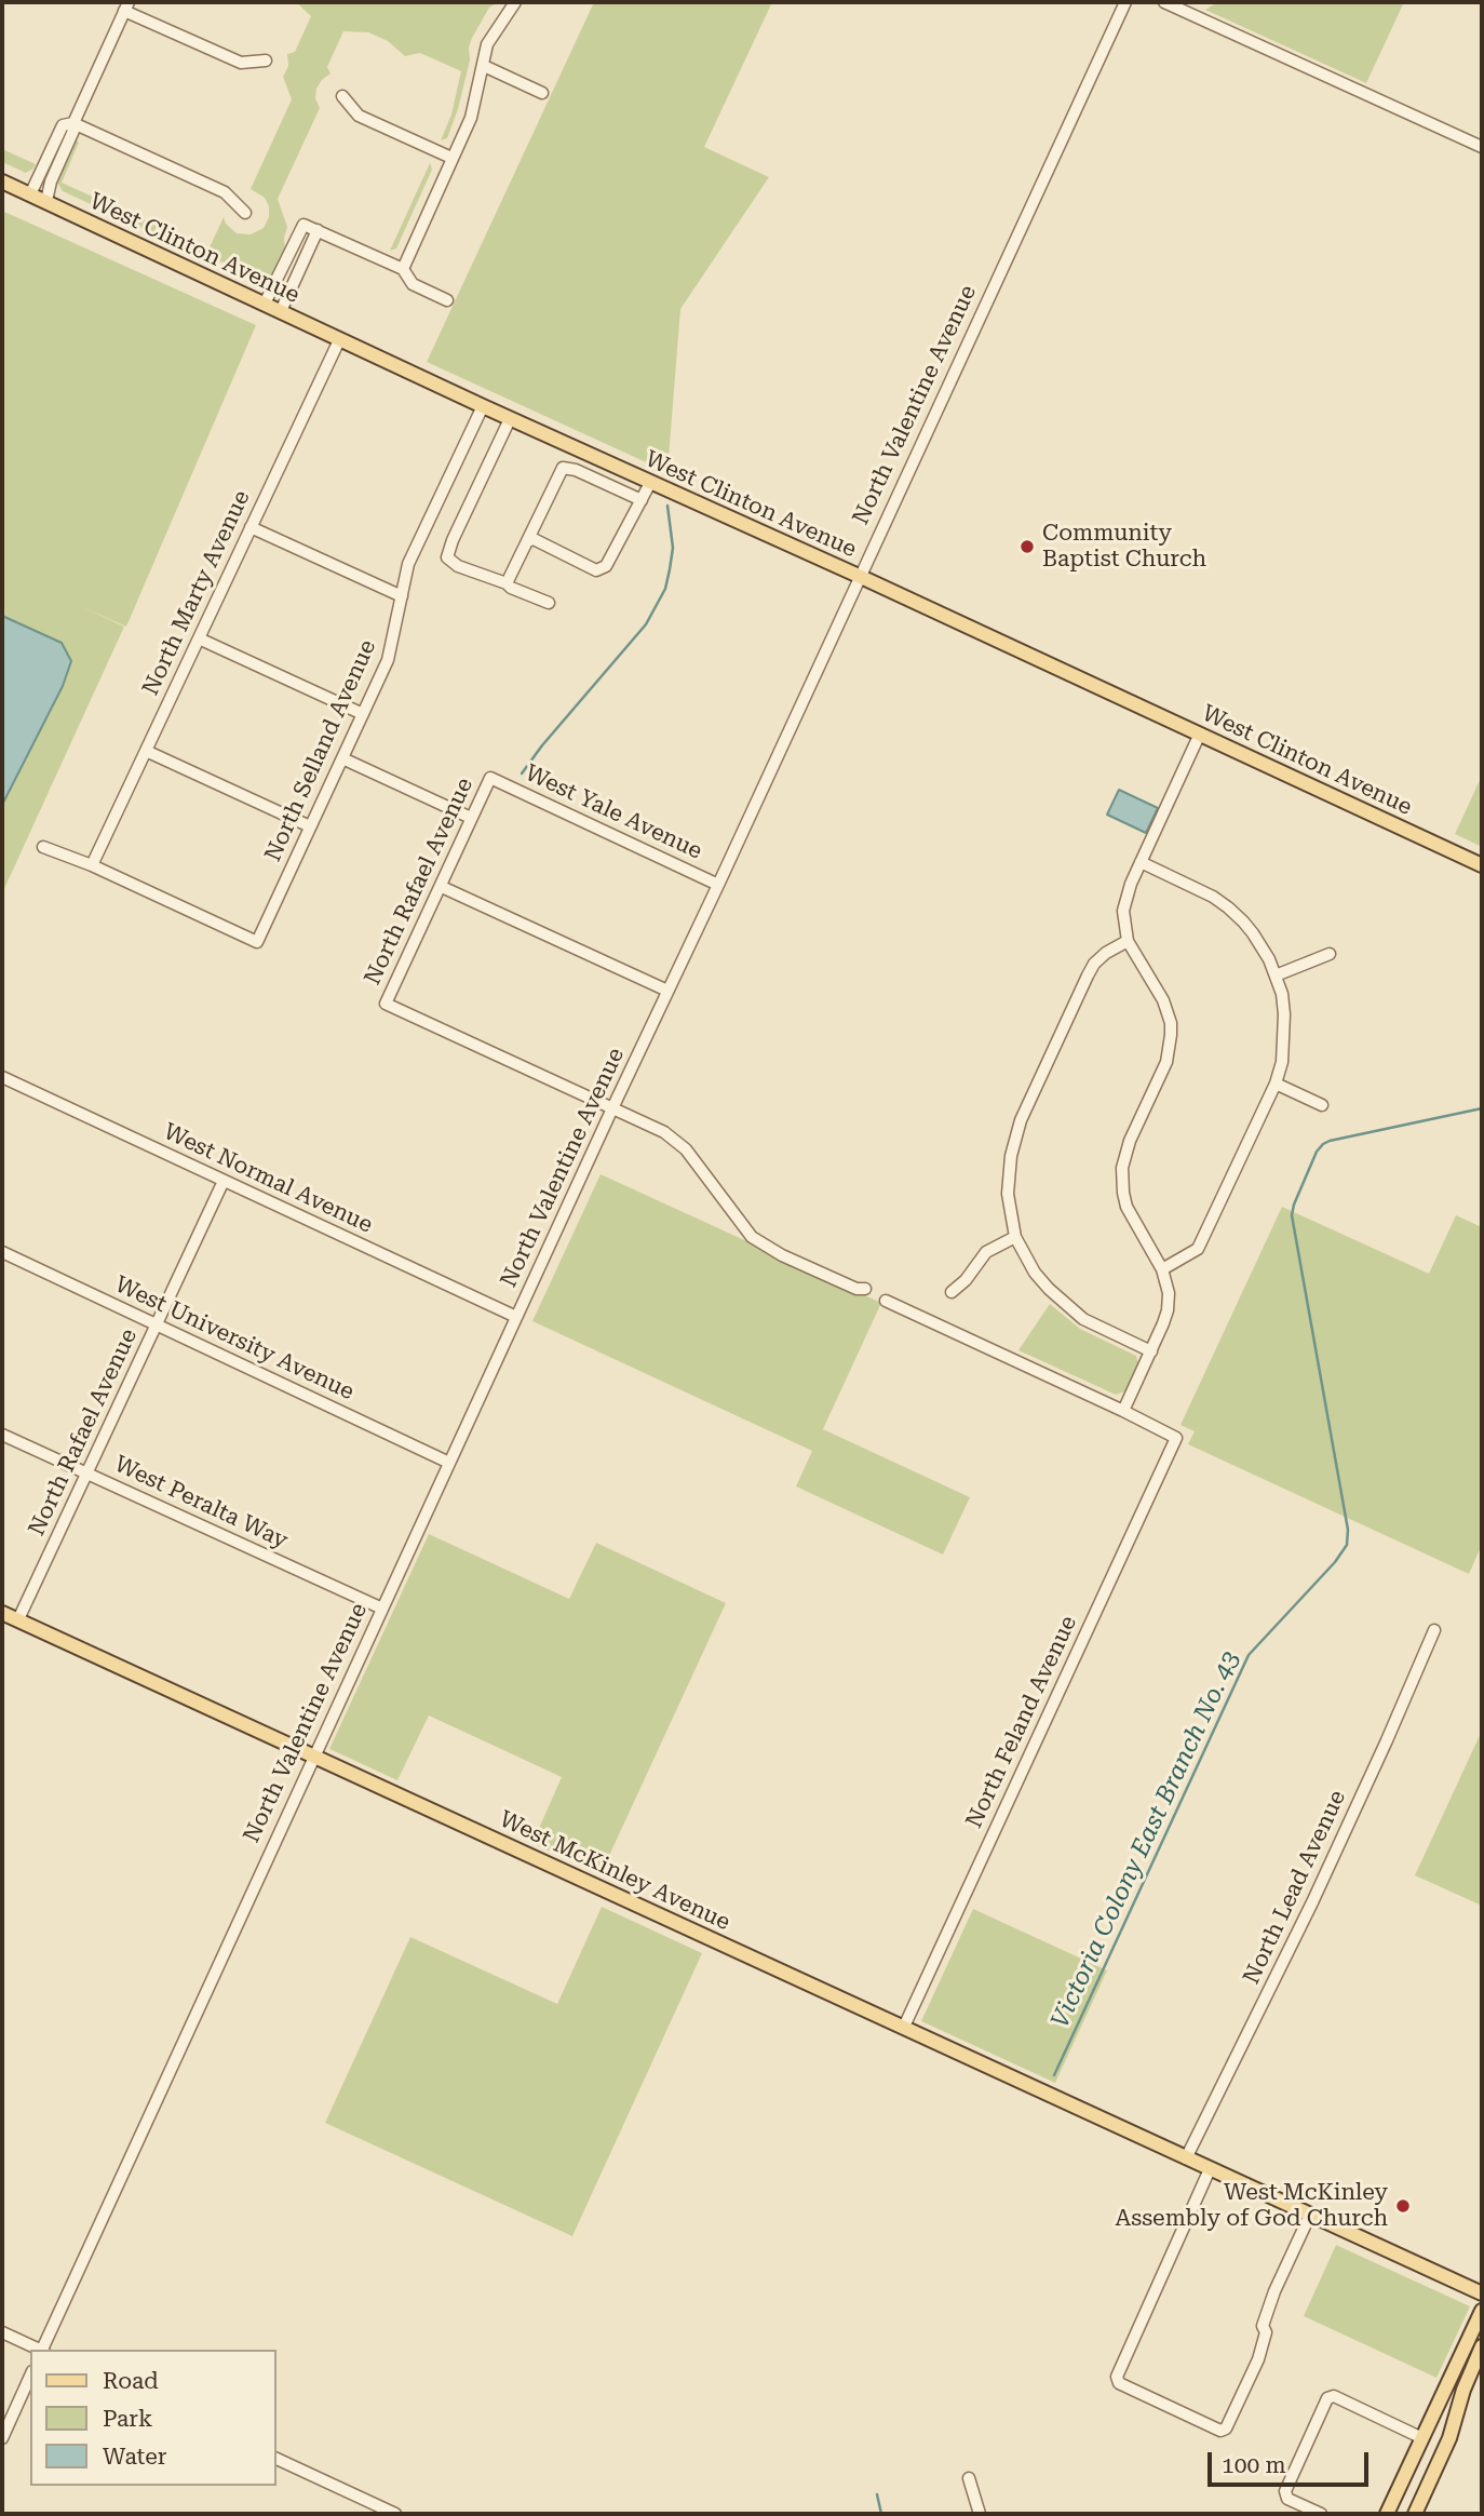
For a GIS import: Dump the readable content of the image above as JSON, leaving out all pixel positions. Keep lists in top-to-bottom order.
{
  "streets": {
    "main road": ["West Clinton Avenue", "West McKinley Avenue"],
    "street": [
      "North Valentine Avenue",
      "North Marty Avenue",
      "North Selland Avenue",
      "West Yale Avenue",
      "North Rafael Avenue",
      "West Normal Avenue",
      "West University Avenue",
      "West Peralta Way",
      "North Feland Avenue",
      "North Lead Avenue"
    ]
  },
  "crossings": [
    ["West Clinton Avenue", "North Valentine Avenue"],
    ["West Clinton Avenue", "North Marty Avenue"],
    ["West Clinton Avenue", "North Selland Avenue"],
    ["North Valentine Avenue", "West Yale Avenue"],
    ["North Valentine Avenue", "North Rafael Avenue"],
    ["North Valentine Avenue", "West Normal Avenue"],
    ["North Valentine Avenue", "West University Avenue"],
    ["North Valentine Avenue", "West Peralta Way"],
    ["North Valentine Avenue", "West McKinley Avenue"],
    ["North Marty Avenue", "North Selland Avenue"],
    ["West Yale Avenue", "North Rafael Avenue"],
    ["North Rafael Avenue", "West Normal Avenue"],
    ["North Rafael Avenue", "West University Avenue"],
    ["North Rafael Avenue", "West Peralta Way"],
    ["North Rafael Avenue", "West McKinley Avenue"],
    ["North Feland Avenue", "West McKinley Avenue"],
    ["West McKinley Avenue", "North Lead Avenue"]
  ],
  "water": ["Victoria Colony East Branch No. 43"],
  "places": ["Community Baptist Church", "West McKinley Assembly of God Church"],
  "legend": ["Road", "Park", "Water"],
  "scale_bar": "100 m"
}
